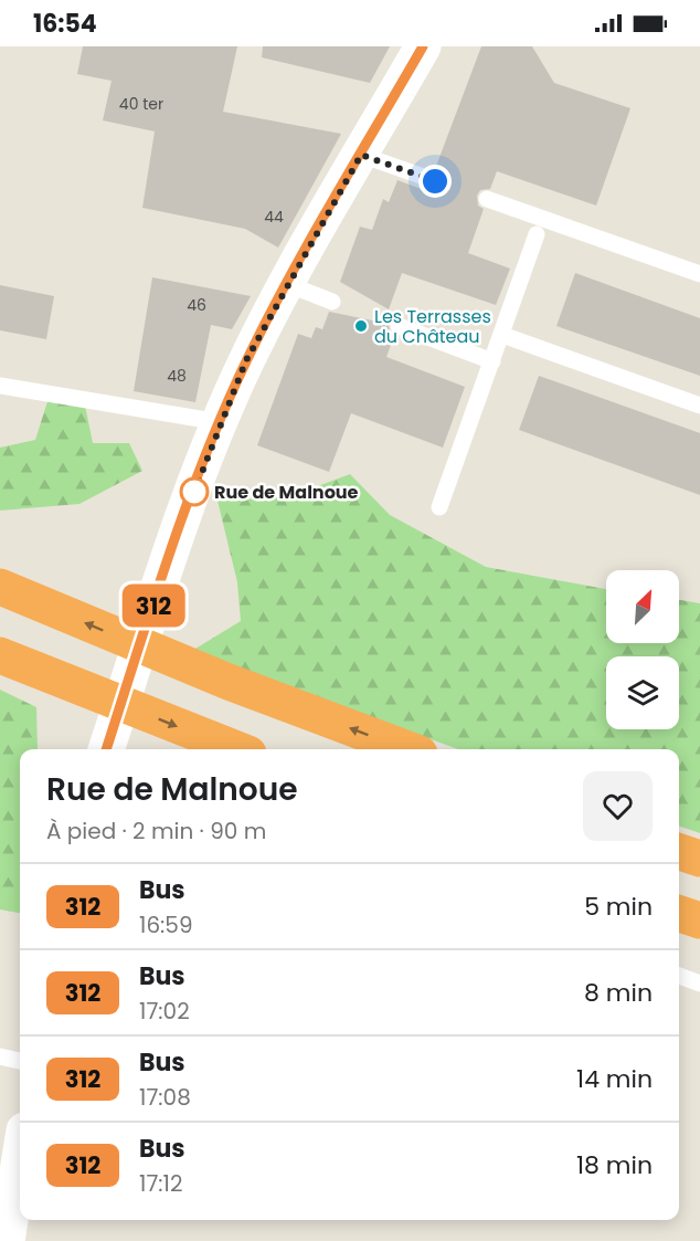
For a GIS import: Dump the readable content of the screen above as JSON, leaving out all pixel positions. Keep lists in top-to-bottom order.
{
  "places": ["Les Terrasses du Château", "Rue de Malnoue"],
  "lines": ["bus line 312"],
  "house_numbers": [
    "40 ter",
    "44",
    "46",
    "48"
  ],
  "north": "top right",
  "page": {
    "status": "16:54",
    "on_map": "312",
    "heading": ["Rue de Malnoue", "À pied · 2 min · 90 m"],
    "list": [
      {
        "mark": "312",
        "name": "Bus",
        "note": "16:59",
        "value": "5 min"
      },
      {
        "mark": "312",
        "name": "Bus",
        "note": "17:02",
        "value": "8 min"
      },
      {
        "mark": "312",
        "name": "Bus",
        "note": "17:08",
        "value": "14 min"
      },
      {
        "mark": "312",
        "name": "Bus",
        "note": "17:12",
        "value": "18 min"
      }
    ]
  }
}
